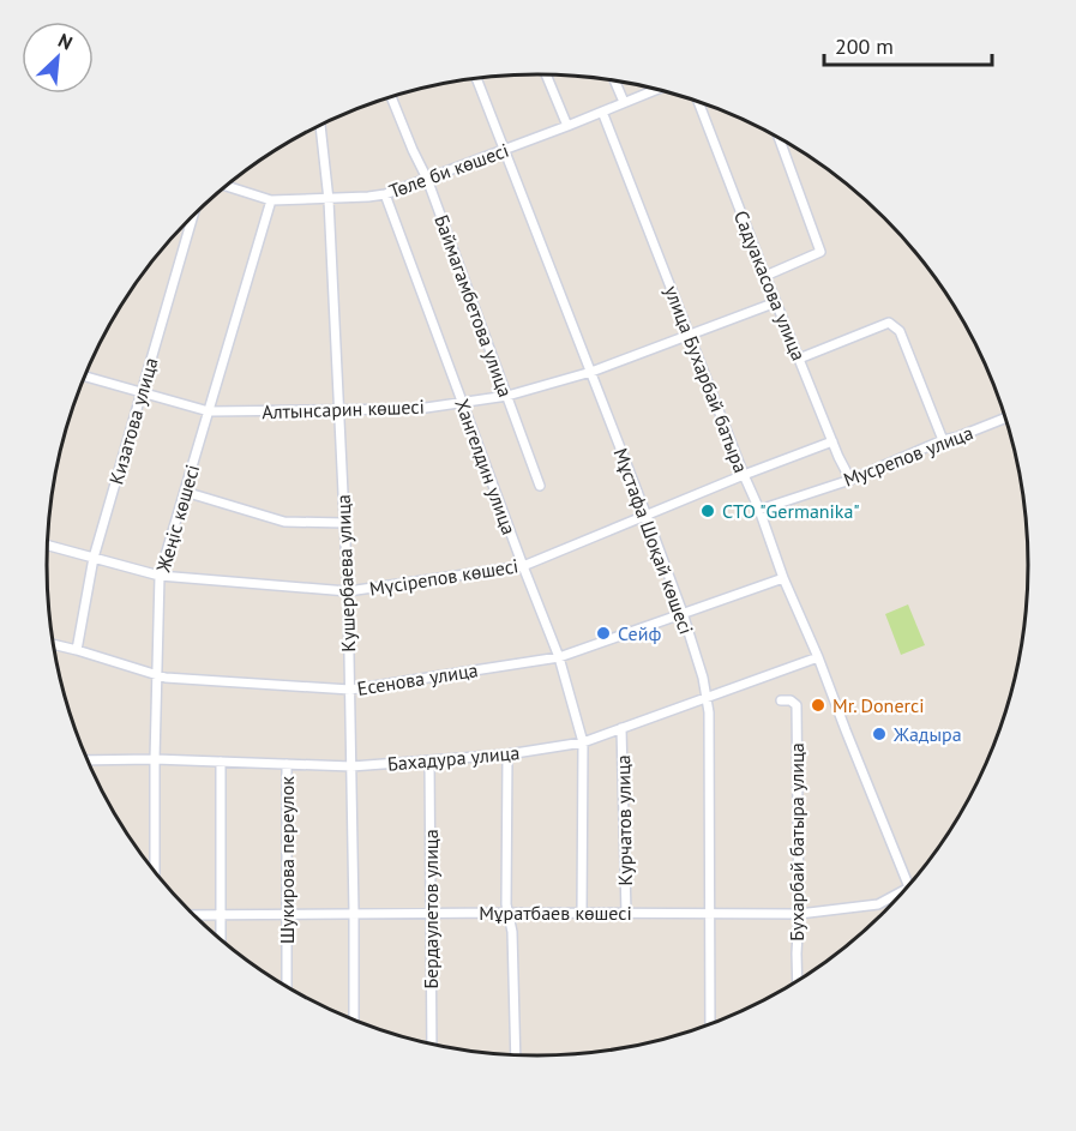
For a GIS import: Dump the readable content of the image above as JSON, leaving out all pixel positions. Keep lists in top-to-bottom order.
{
  "streets": {
    "street": [
      "Төле би көшесі",
      "Садуакасова улица",
      "Баймагамбетова улица",
      "улица Бухарбай батыра",
      "Алтынсарин көшесі",
      "Кизатова улица",
      "Мусрепов улица",
      "Хангелдин улица",
      "Жеңіс көшесі",
      "Мұстафа Шоқай көшесі",
      "Кушербаева улица",
      "Мүсірепов көшесі",
      "Есенова улица",
      "Бахадура улица",
      "Курчатов улица",
      "Бухарбай батыра улица",
      "Шукирова переулок",
      "Бердаулетов улица",
      "Мұратбаев көшесі"
    ]
  },
  "crossings": [
    ["Төле би көшесі", "Баймагамбетова улица"],
    ["Төле би көшесі", "улица Бухарбай батыра"],
    ["Төле би көшесі", "Хангелдин улица"],
    ["Төле би көшесі", "Жеңіс көшесі"],
    ["Төле би көшесі", "Мұстафа Шоқай көшесі"],
    ["Төле би көшесі", "Кушербаева улица"],
    ["Садуакасова улица", "Алтынсарин көшесі"],
    ["Садуакасова улица", "Мусрепов улица"],
    ["Садуакасова улица", "Мүсірепов көшесі"],
    ["Баймагамбетова улица", "Алтынсарин көшесі"],
    ["улица Бухарбай батыра", "Алтынсарин көшесі"],
    ["улица Бухарбай батыра", "Мусрепов улица"],
    ["улица Бухарбай батыра", "Мүсірепов көшесі"],
    ["улица Бухарбай батыра", "Есенова улица"],
    ["улица Бухарбай батыра", "Бахадура улица"],
    ["улица Бухарбай батыра", "Мұратбаев көшесі"],
    ["Алтынсарин көшесі", "Кизатова улица"],
    ["Алтынсарин көшесі", "Хангелдин улица"],
    ["Алтынсарин көшесі", "Жеңіс көшесі"],
    ["Алтынсарин көшесі", "Мұстафа Шоқай көшесі"],
    ["Алтынсарин көшесі", "Кушербаева улица"],
    ["Кизатова улица", "Мүсірепов көшесі"],
    ["Кизатова улица", "Есенова улица"],
    ["Хангелдин улица", "Мүсірепов көшесі"],
    ["Хангелдин улица", "Есенова улица"],
    ["Хангелдин улица", "Бахадура улица"],
    ["Хангелдин улица", "Мұратбаев көшесі"],
    ["Жеңіс көшесі", "Мүсірепов көшесі"],
    ["Жеңіс көшесі", "Есенова улица"],
    ["Жеңіс көшесі", "Бахадура улица"],
    ["Мұстафа Шоқай көшесі", "Мүсірепов көшесі"],
    ["Мұстафа Шоқай көшесі", "Есенова улица"],
    ["Мұстафа Шоқай көшесі", "Бахадура улица"],
    ["Мұстафа Шоқай көшесі", "Мұратбаев көшесі"],
    ["Кушербаева улица", "Мүсірепов көшесі"],
    ["Кушербаева улица", "Есенова улица"],
    ["Кушербаева улица", "Бахадура улица"],
    ["Кушербаева улица", "Мұратбаев көшесі"],
    ["Бахадура улица", "Курчатов улица"],
    ["Бахадура улица", "Шукирова переулок"],
    ["Бахадура улица", "Бердаулетов улица"],
    ["Курчатов улица", "Мұратбаев көшесі"],
    ["Бухарбай батыра улица", "Мұратбаев көшесі"],
    ["Шукирова переулок", "Мұратбаев көшесі"],
    ["Бердаулетов улица", "Мұратбаев көшесі"]
  ],
  "places": [
    "СТО \"Germanika\"",
    "Сейф",
    "Mr. Donerci",
    "Жадыра"
  ],
  "scale_bar": "200 m",
  "north": "top right"
}
